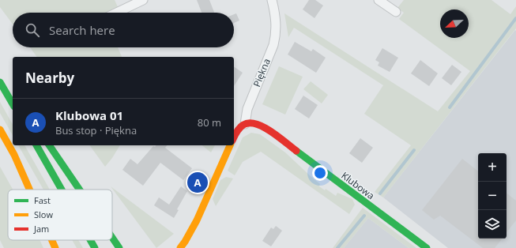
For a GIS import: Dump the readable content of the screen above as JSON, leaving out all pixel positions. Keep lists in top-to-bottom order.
{
  "streets": {
    "main road": ["Klubowa"],
    "street": ["Piękna"]
  },
  "crossings": [
    ["Piękna", "Klubowa"]
  ],
  "legend": ["Fast", "Slow", "Jam"],
  "north": "bottom left",
  "page": {
    "search": "Search here",
    "heading": "Nearby",
    "list": [
      {
        "mark": "A",
        "name": "Klubowa 01",
        "note": "Bus stop · Piękna",
        "value": "80 m"
      }
    ],
    "map_buttons": ["+", "−"],
    "pins": "A"
  }
}
